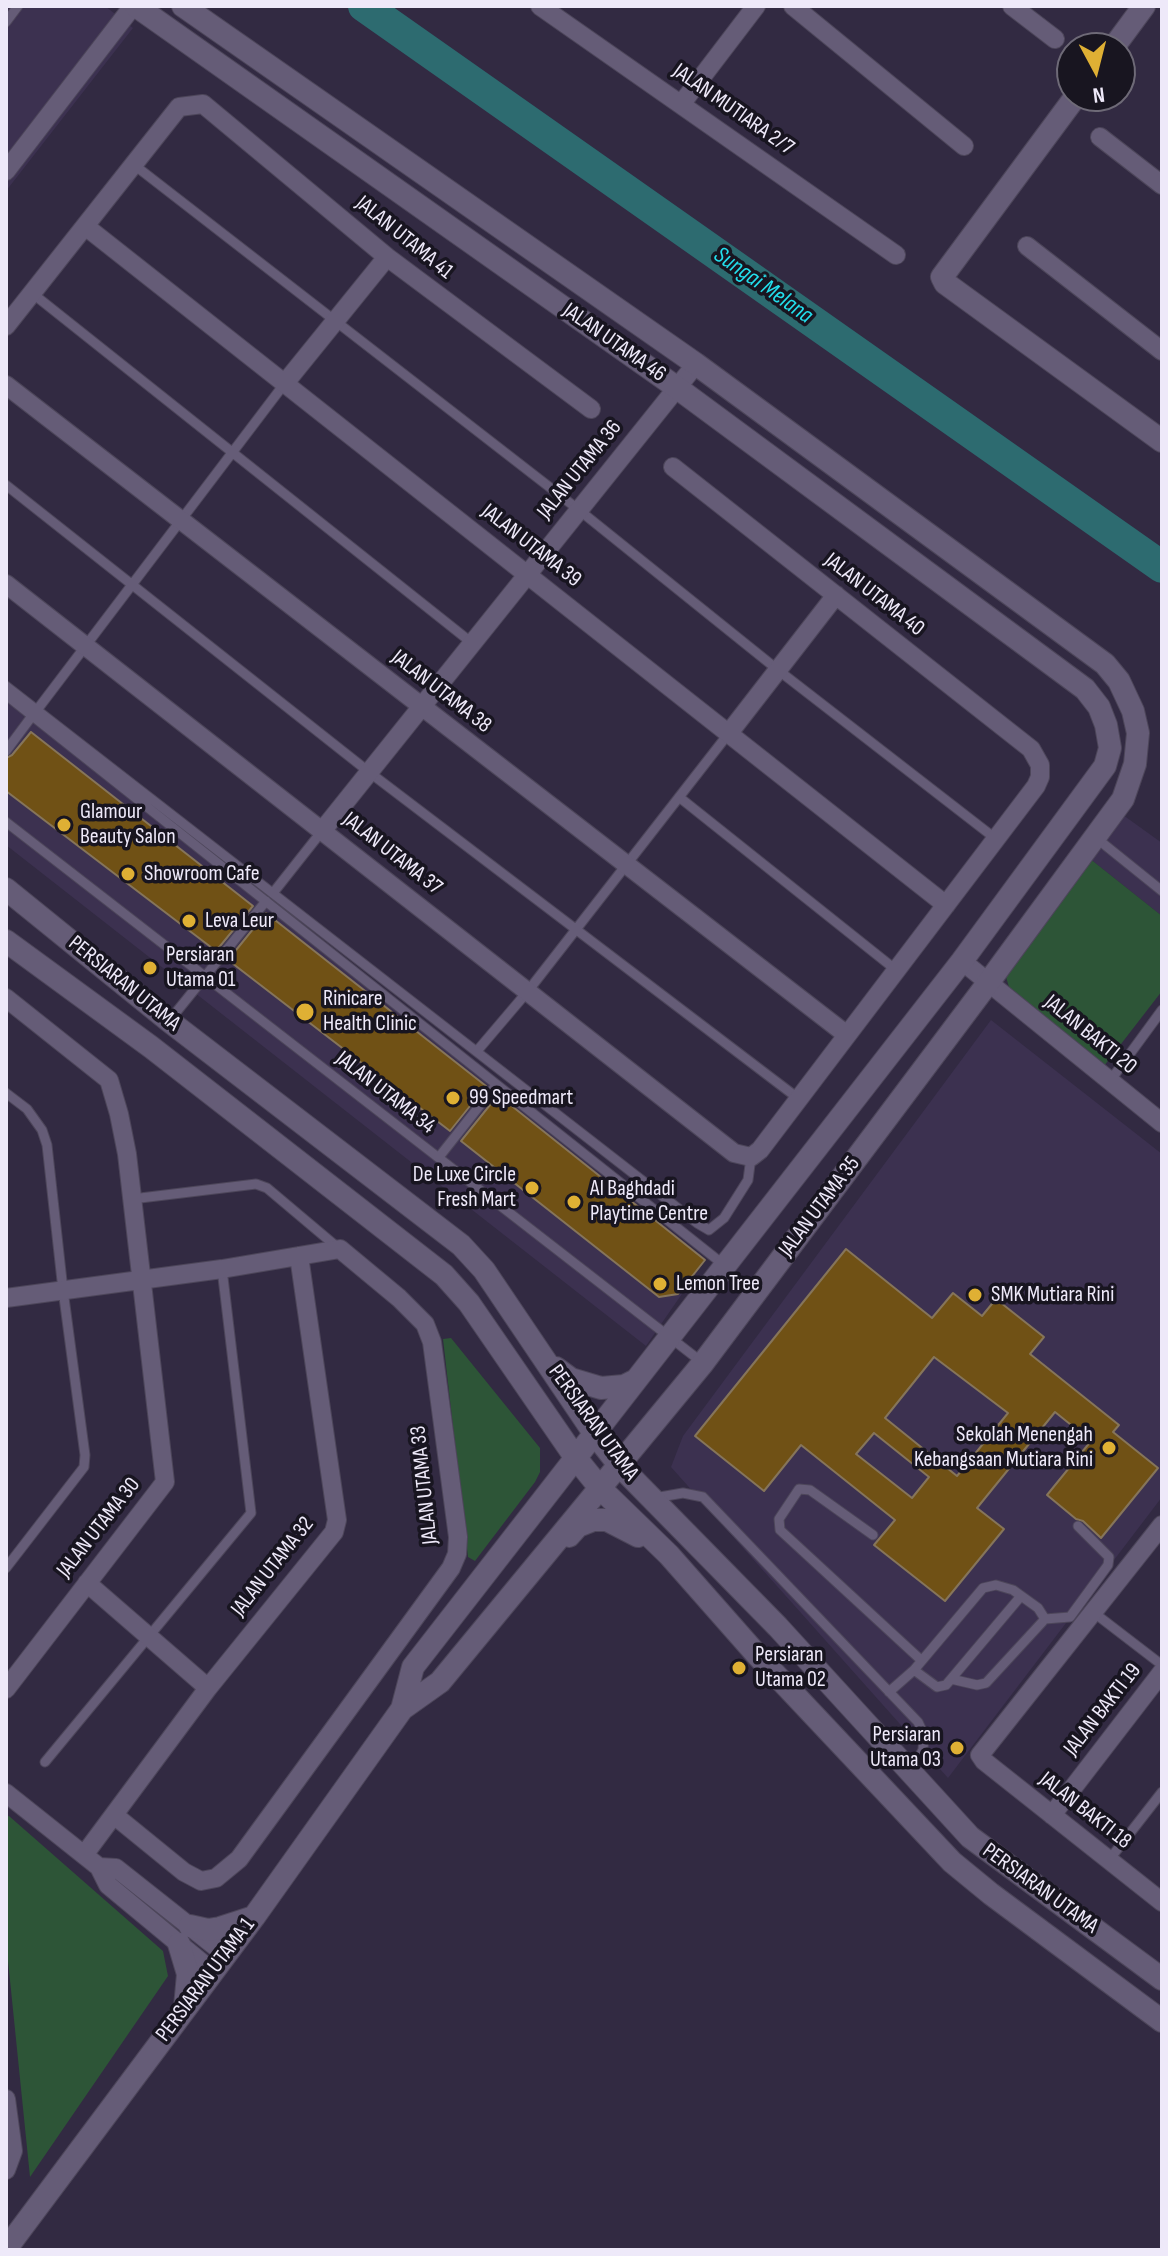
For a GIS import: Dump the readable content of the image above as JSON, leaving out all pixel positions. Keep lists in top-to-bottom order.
{
  "streets": {
    "street": [
      "JALAN MUTIARA 2/7",
      "JALAN UTAMA 41",
      "JALAN UTAMA 46",
      "JALAN UTAMA 36",
      "JALAN UTAMA 39",
      "JALAN UTAMA 40",
      "JALAN UTAMA 38",
      "JALAN UTAMA 37",
      "PERSIARAN UTAMA",
      "JALAN BAKTI 20",
      "JALAN UTAMA 35",
      "JALAN UTAMA 33",
      "JALAN UTAMA 30",
      "JALAN UTAMA 32",
      "JALAN BAKTI 19",
      "JALAN BAKTI 18",
      "PERSIARAN UTAMA 1"
    ],
    "lane": ["JALAN UTAMA 34"]
  },
  "crossings": [
    ["JALAN UTAMA 46", "JALAN UTAMA 36"],
    ["JALAN UTAMA 46", "JALAN UTAMA 35"],
    ["JALAN UTAMA 36", "JALAN UTAMA 39"],
    ["JALAN UTAMA 36", "JALAN UTAMA 38"],
    ["JALAN UTAMA 36", "JALAN UTAMA 37"],
    ["PERSIARAN UTAMA", "JALAN UTAMA 35"],
    ["PERSIARAN UTAMA", "PERSIARAN UTAMA 1"],
    ["JALAN BAKTI 20", "JALAN UTAMA 35"],
    ["JALAN UTAMA 34", "JALAN UTAMA 35"],
    ["JALAN UTAMA 35", "PERSIARAN UTAMA 1"],
    ["JALAN UTAMA 33", "JALAN UTAMA 30"],
    ["JALAN UTAMA 33", "JALAN UTAMA 32"],
    ["JALAN BAKTI 19", "JALAN BAKTI 18"]
  ],
  "water": ["Sungai Melana"],
  "places": [
    "Glamour Beauty Salon",
    "Showroom Cafe",
    "Leva Leur",
    "Persiaran Utama 01",
    "Rinicare Health Clinic",
    "99 Speedmart",
    "De Luxe Circle Fresh Mart",
    "Al Baghdadi Playtime Centre",
    "Lemon Tree",
    "SMK Mutiara Rini",
    "Sekolah Menengah Kebangsaan Mutiara Rini",
    "Persiaran Utama 02",
    "Persiaran Utama 03"
  ],
  "north": "bottom"
}
